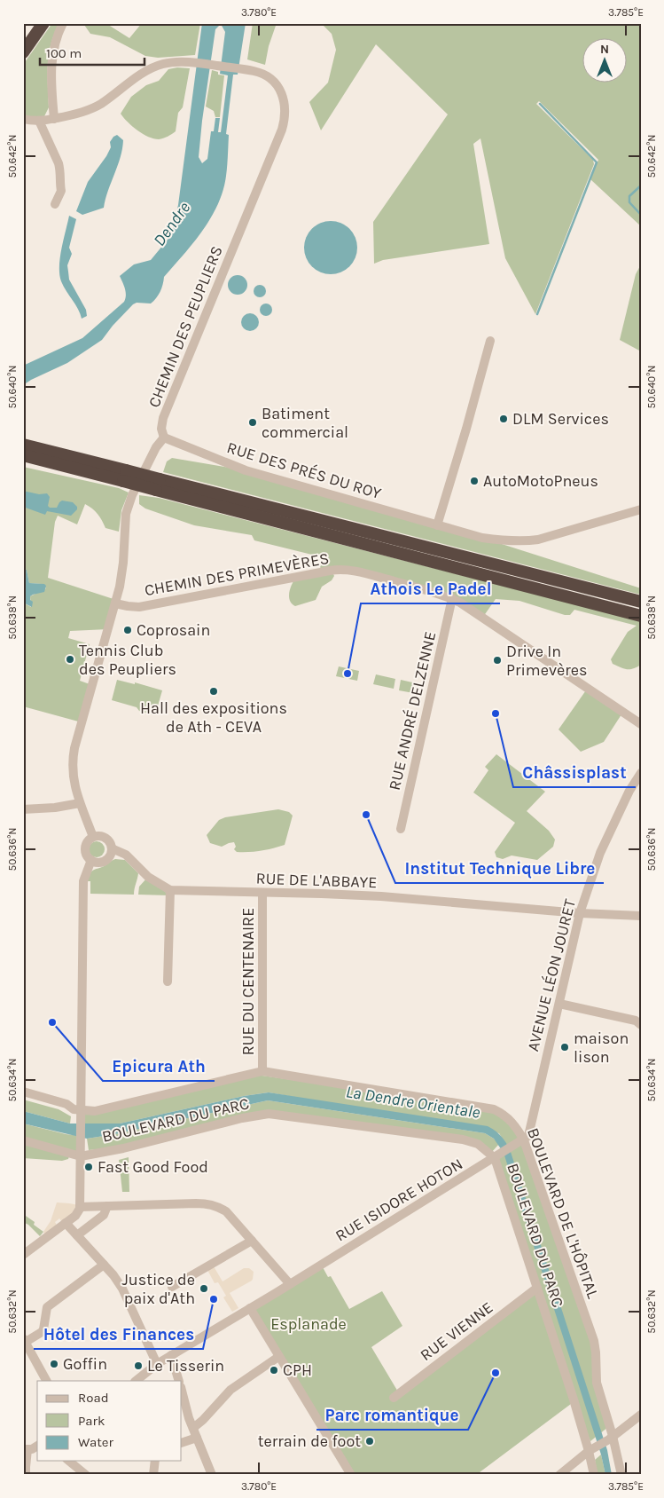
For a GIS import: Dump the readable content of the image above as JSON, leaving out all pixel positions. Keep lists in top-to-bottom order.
{
  "streets": {
    "street": [
      "CHEMIN DES PEUPLIERS",
      "RUE DES PRÉS DU ROY",
      "CHEMIN DES PRIMEVÈRES",
      "RUE ANDRÉ DELZENNE",
      "RUE DE L'ABBAYE",
      "AVENUE LÉON JOURET",
      "RUE DU CENTENAIRE",
      "BOULEVARD DU PARC",
      "RUE ISIDORE HOTON",
      "BOULEVARD DE L'HÔPITAL",
      "RUE VIENNE"
    ]
  },
  "crossings": [
    ["CHEMIN DES PEUPLIERS", "RUE DES PRÉS DU ROY"],
    ["CHEMIN DES PRIMEVÈRES", "RUE ANDRÉ DELZENNE"],
    ["RUE DE L'ABBAYE", "AVENUE LÉON JOURET"],
    ["RUE DE L'ABBAYE", "RUE DU CENTENAIRE"],
    ["AVENUE LÉON JOURET", "RUE ISIDORE HOTON"],
    ["AVENUE LÉON JOURET", "BOULEVARD DE L'HÔPITAL"],
    ["RUE DU CENTENAIRE", "BOULEVARD DE L'HÔPITAL"],
    ["BOULEVARD DU PARC", "RUE ISIDORE HOTON"],
    ["BOULEVARD DU PARC", "RUE VIENNE"],
    ["RUE ISIDORE HOTON", "BOULEVARD DE L'HÔPITAL"]
  ],
  "water": ["Dendre", "La Dendre Orientale"],
  "parks": ["Esplanade"],
  "places": [
    "DLM Services",
    "Batiment commercial",
    "AutoMotoPneus",
    "Coprosain",
    "Tennis Club des Peupliers",
    "Drive In Primevères",
    "Athois Le Padel",
    "Hall des expositions de Ath - CEVA",
    "Châssisplast",
    "Institut Technique Libre",
    "Epicura Ath",
    "maison lison",
    "Fast Good Food",
    "Justice de paix d'Ath",
    "Hôtel des Finances",
    "Goffin",
    "Le Tisserin",
    "CPH",
    "Parc romantique",
    "terrain de foot"
  ],
  "legend": ["Road", "Park", "Water"],
  "scale_bar": "100 m",
  "north": "top",
  "coordinates": [
    "3.780°E",
    "3.785°E",
    "50.642°N",
    "50.640°N",
    "50.638°N",
    "50.636°N",
    "50.634°N",
    "50.632°N"
  ]
}
